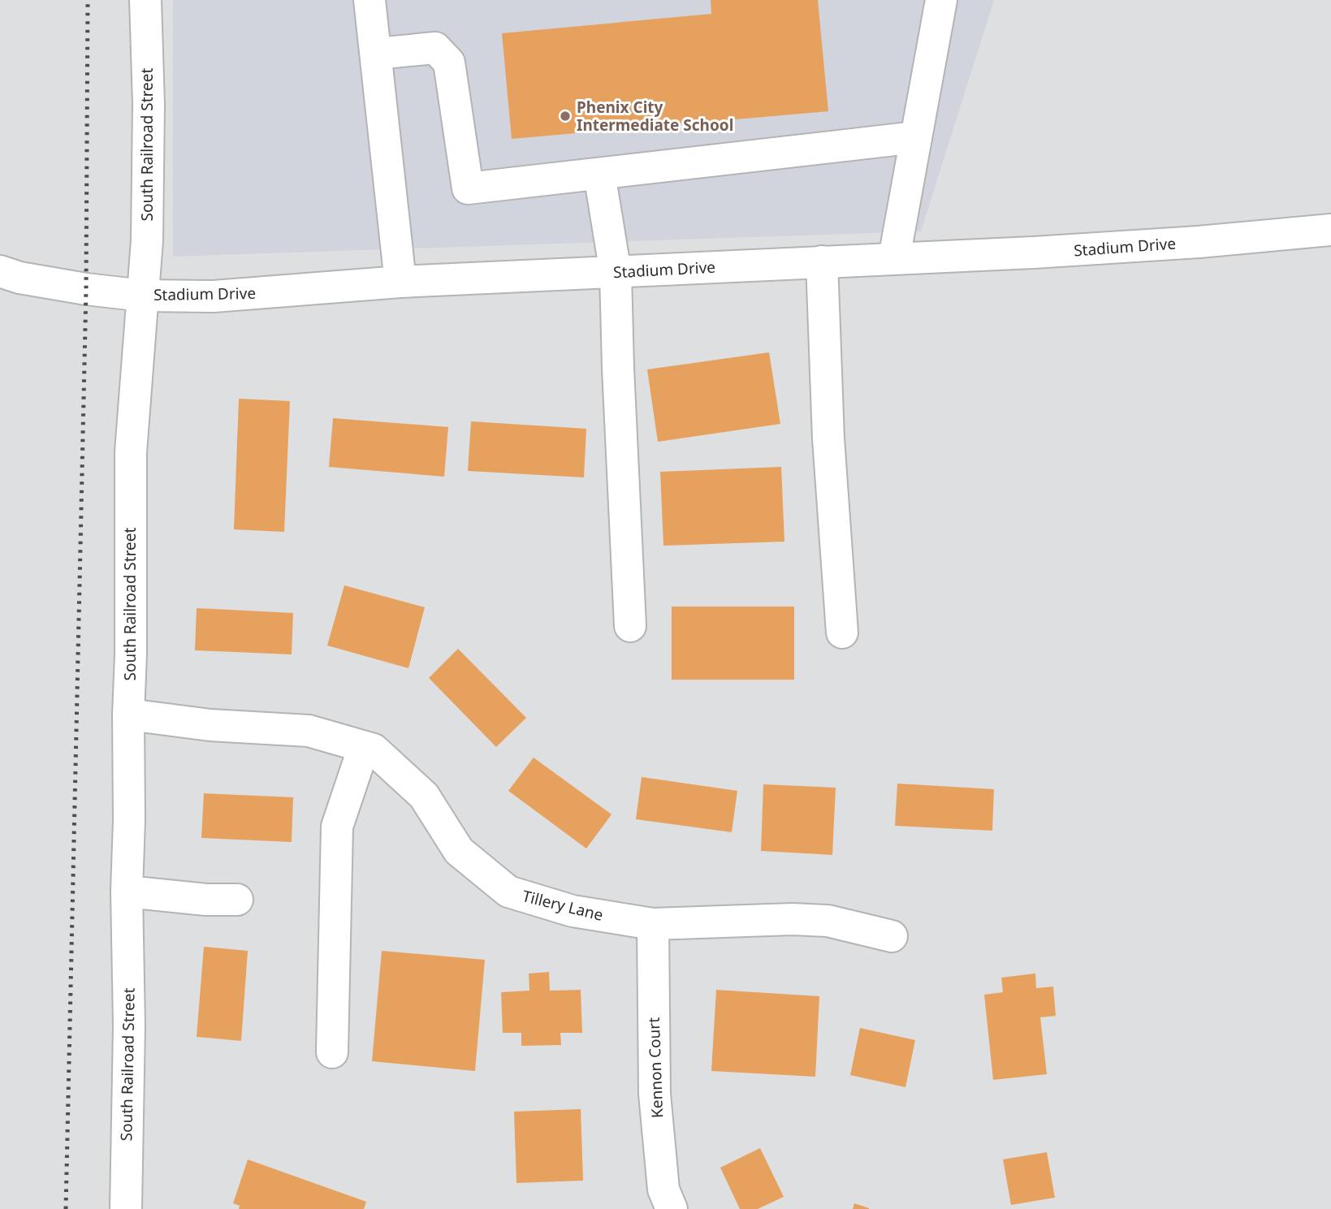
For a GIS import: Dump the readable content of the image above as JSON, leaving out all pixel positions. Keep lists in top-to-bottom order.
{
  "streets": {
    "street": [
      "South Railroad Street",
      "Stadium Drive",
      "Tillery Lane",
      "Kennon Court"
    ]
  },
  "crossings": [
    ["South Railroad Street", "Stadium Drive"],
    ["South Railroad Street", "Tillery Lane"],
    ["Tillery Lane", "Kennon Court"]
  ],
  "places": ["Phenix City Intermediate School"]
}
